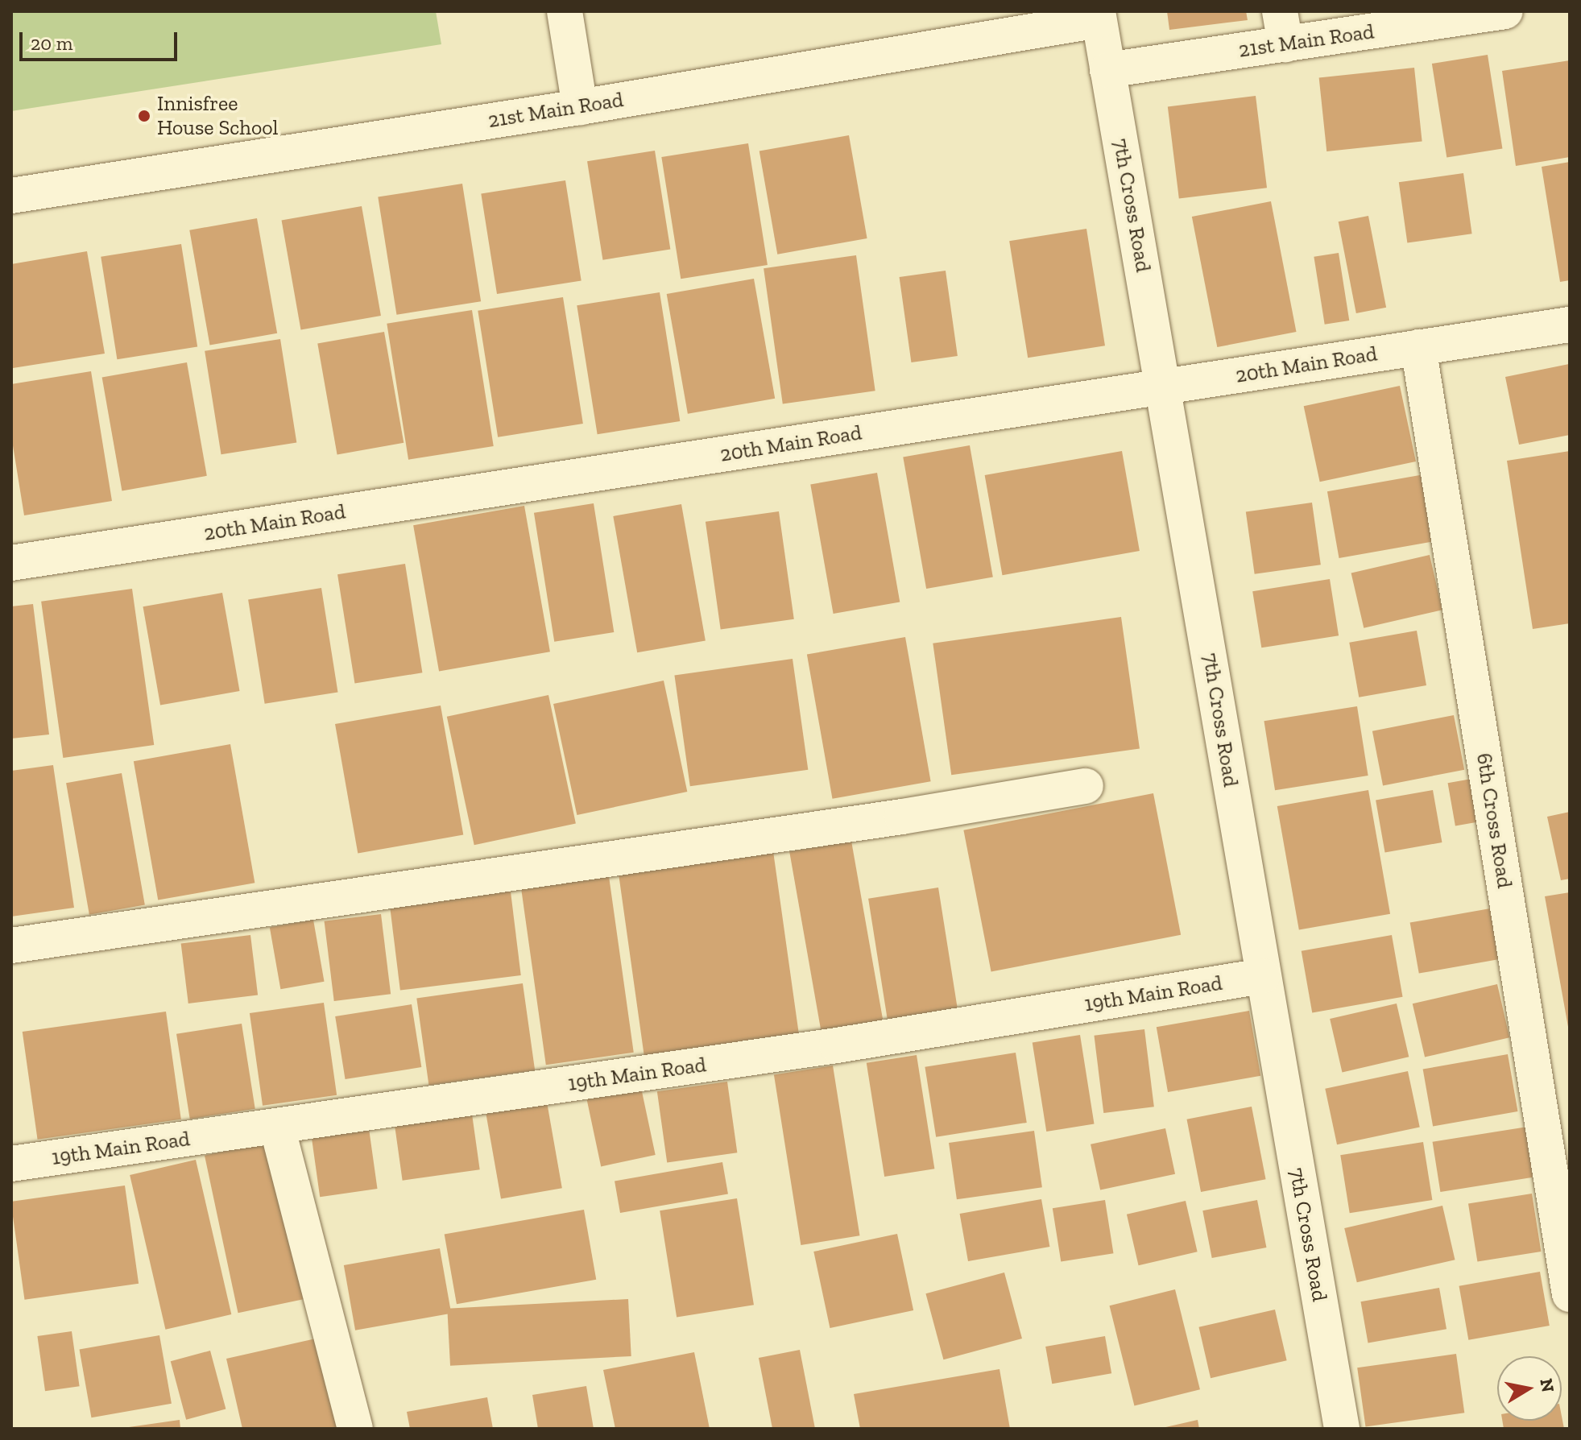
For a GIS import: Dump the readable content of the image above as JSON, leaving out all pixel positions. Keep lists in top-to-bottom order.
{
  "streets": {
    "street": [
      "21st Main Road",
      "7th Cross Road",
      "20th Main Road",
      "6th Cross Road",
      "19th Main Road"
    ]
  },
  "crossings": [
    ["21st Main Road", "7th Cross Road"],
    ["7th Cross Road", "20th Main Road"],
    ["7th Cross Road", "19th Main Road"],
    ["20th Main Road", "6th Cross Road"]
  ],
  "places": ["Innisfree House School"],
  "scale_bar": "20 m",
  "north": "right"
}
